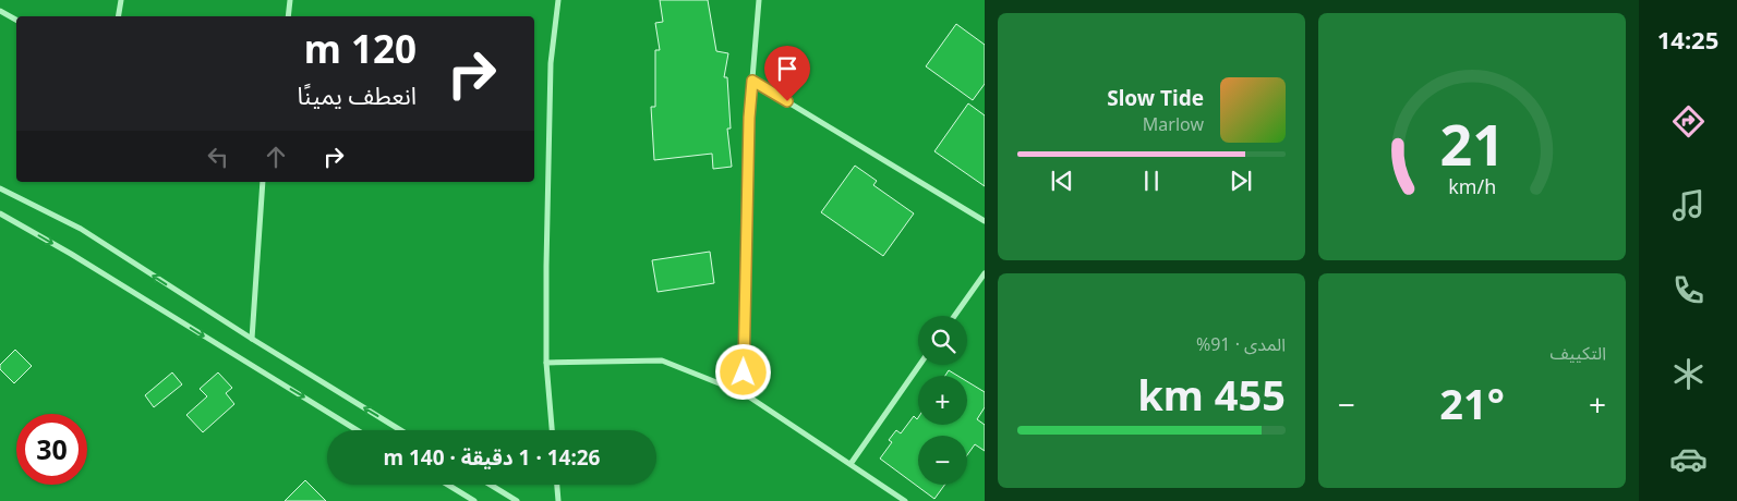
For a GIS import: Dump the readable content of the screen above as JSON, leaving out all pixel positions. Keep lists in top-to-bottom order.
{
  "page": {
    "tabs": "14:25",
    "turn": ["120 m", "انعطف يمينًا"],
    "song": ["Slow Tide", "Marlow"],
    "tile": [
      "التكييف",
      ["المدى · 91%", "455 km"]
    ],
    "map_buttons": ["+", "−"],
    "heat": ["−", "21°", "+"],
    "limit": "30",
    "trip": "14:26 · 1 دقيقة · 140 m",
    "gauge": ["21", "km/h"]
  }
}
